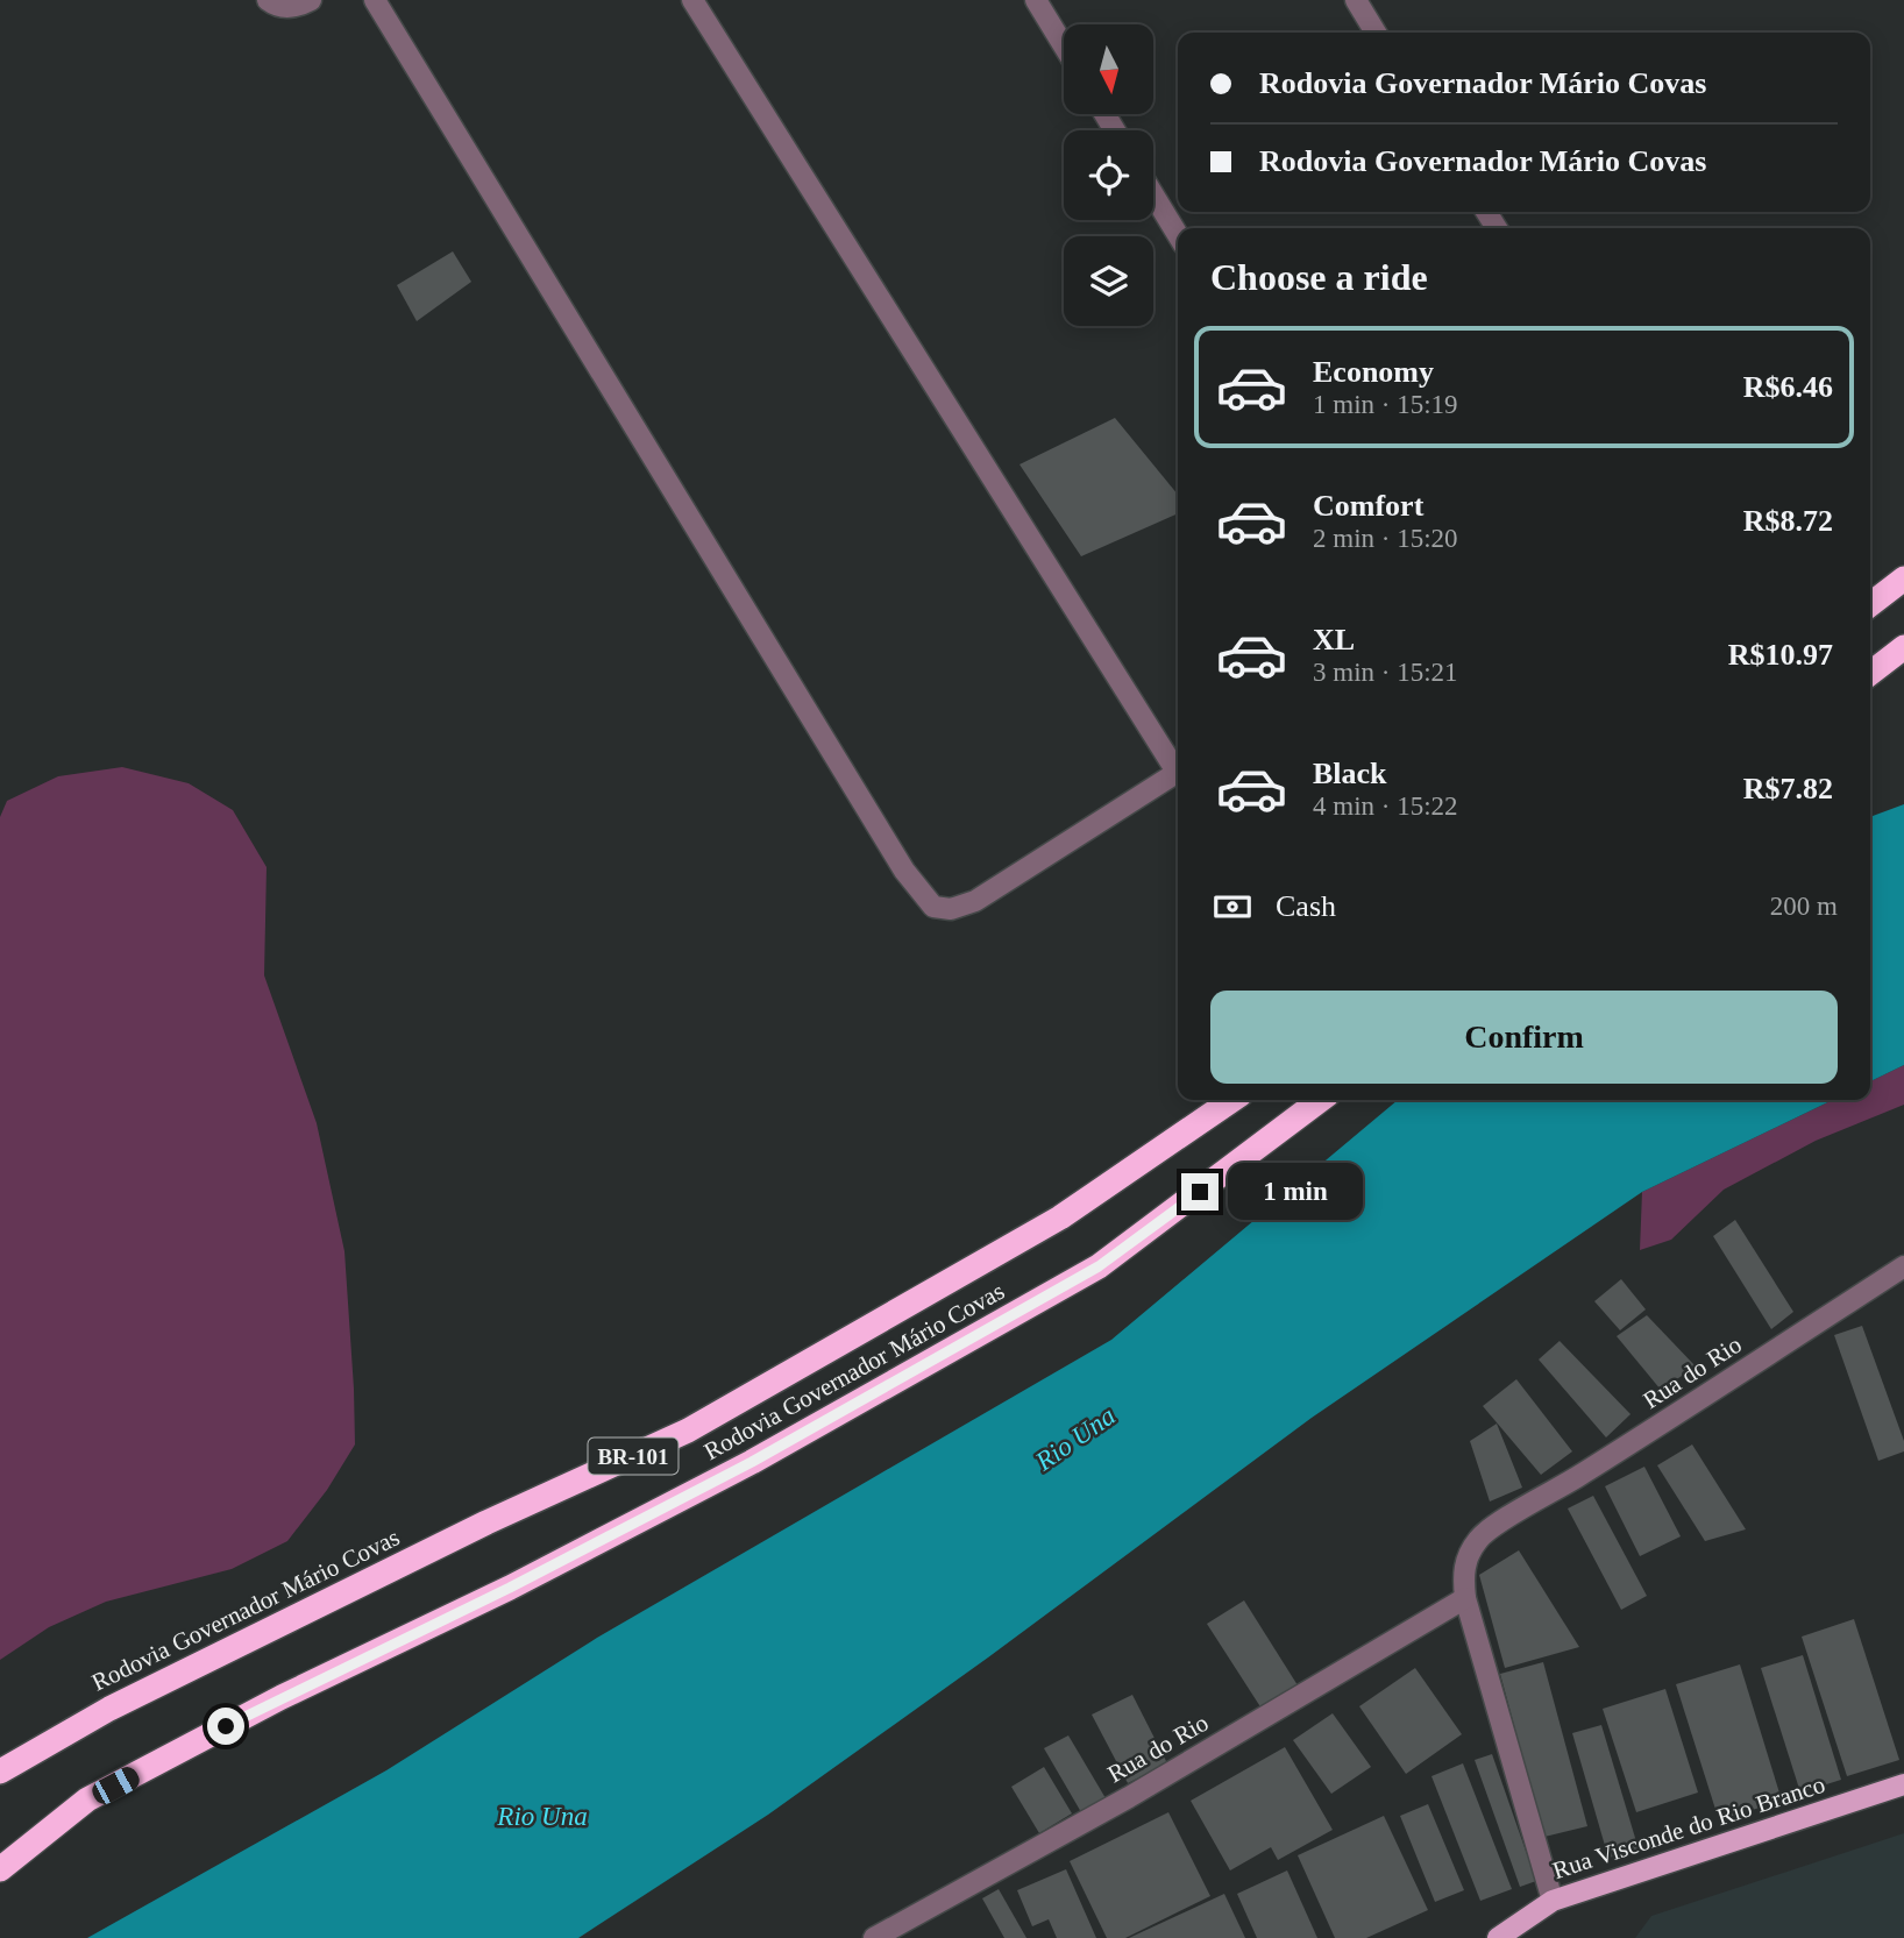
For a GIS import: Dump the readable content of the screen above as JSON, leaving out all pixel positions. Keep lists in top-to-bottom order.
{
  "streets": {
    "highway": ["Rodovia Governador Mário Covas", "BR-101"],
    "main road": ["Rua Visconde do Rio Branco"],
    "street": ["Rua do Rio"]
  },
  "crossings": [
    ["Rua do Rio", "Rua Visconde do Rio Branco"]
  ],
  "water": ["Rio Una"],
  "north": "bottom",
  "page": {
    "banner": ["Rodovia Governador Mário Covas", "Rodovia Governador Mário Covas"],
    "heading": "Choose a ride",
    "list": [
      {
        "name": "Economy",
        "note": "1 min · 15:19",
        "value": "R$6.46"
      },
      {
        "name": "Comfort",
        "note": "2 min · 15:20",
        "value": "R$8.72"
      },
      {
        "name": "XL",
        "note": "3 min · 15:21",
        "value": "R$10.97"
      },
      {
        "name": "Black",
        "note": "4 min · 15:22",
        "value": "R$7.82"
      }
    ],
    "pay": ["Cash", "200 m"],
    "buttons": "Confirm",
    "bubble": "1 min"
  }
}
